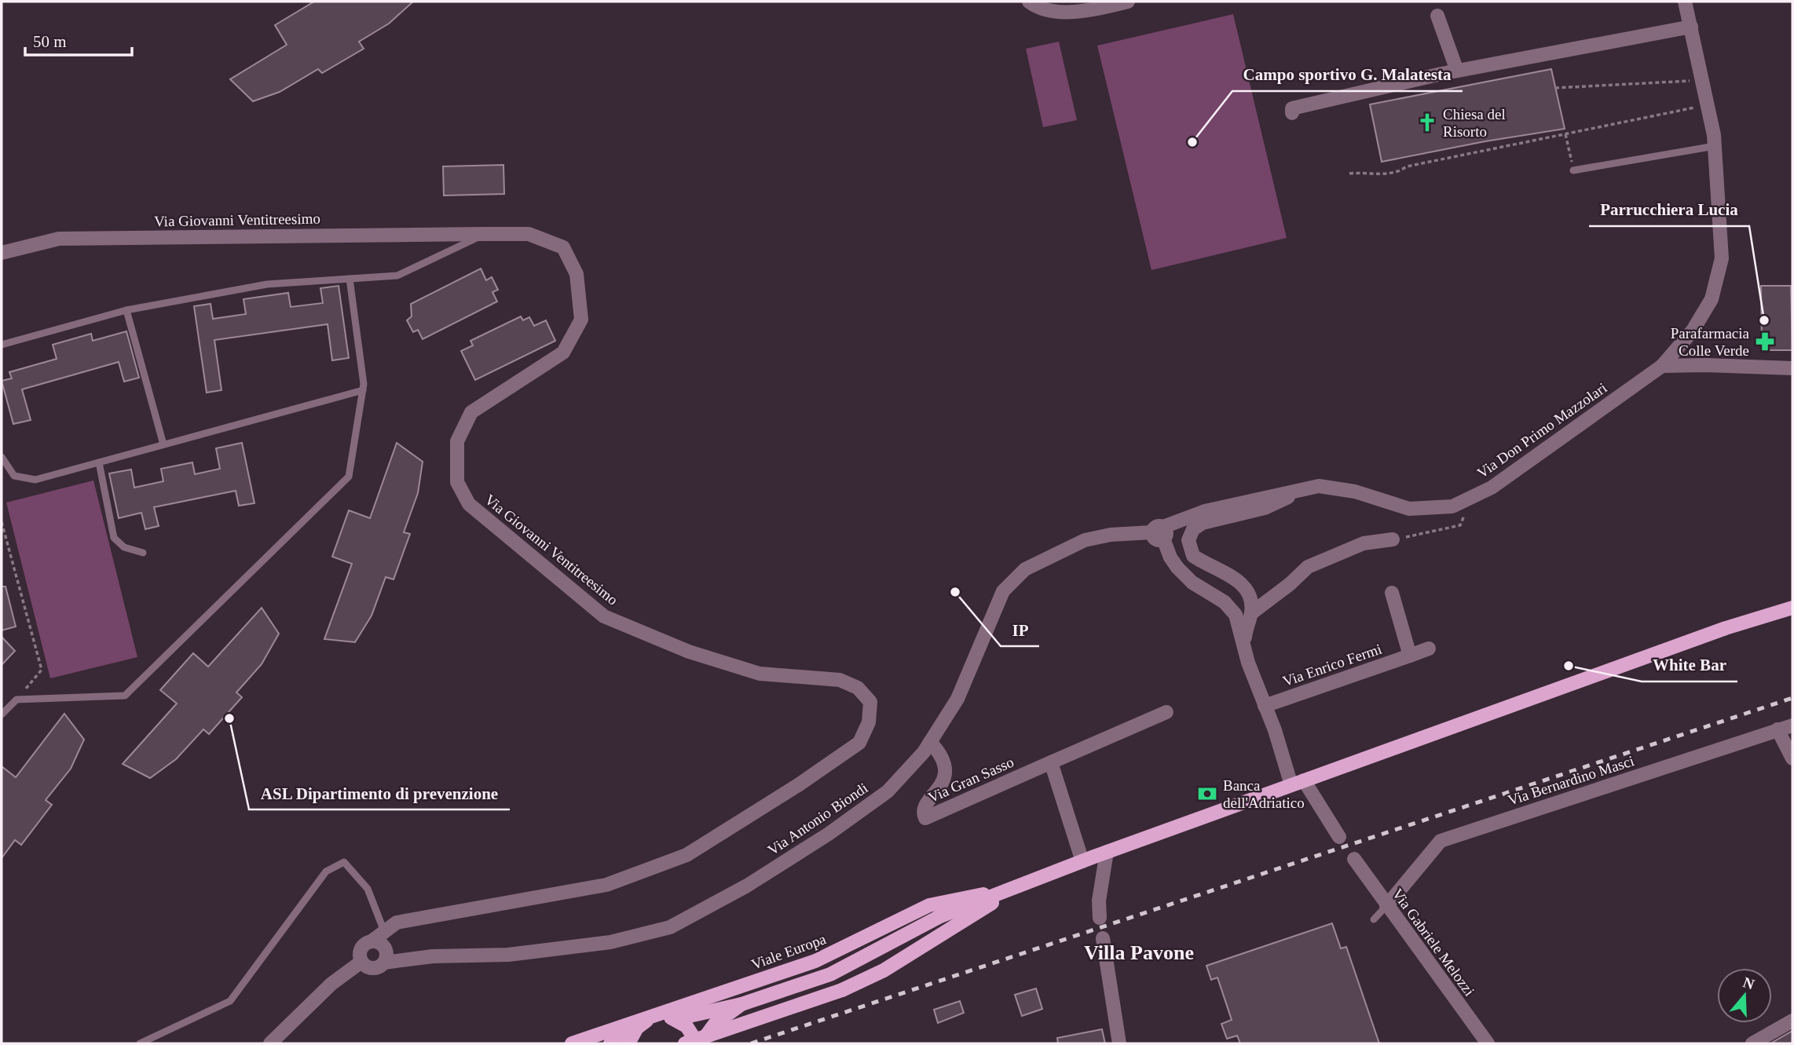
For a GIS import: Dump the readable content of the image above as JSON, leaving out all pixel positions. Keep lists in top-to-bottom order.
{
  "streets": {
    "main road": ["Viale Europa"],
    "street": [
      "Via Giovanni Ventitreesimo",
      "Via Don Primo Mazzolari",
      "Via Enrico Fermi",
      "Via Gran Sasso",
      "Via Bernardino Masci",
      "Via Antonio Biondi",
      "Via Gabriele Melozzi"
    ]
  },
  "crossings": [
    ["Via Giovanni Ventitreesimo", "Via Antonio Biondi"],
    ["Via Don Primo Mazzolari", "Via Enrico Fermi"],
    ["Via Don Primo Mazzolari", "Via Antonio Biondi"],
    ["Via Don Primo Mazzolari", "Viale Europa"],
    ["Via Gran Sasso", "Via Antonio Biondi"],
    ["Via Bernardino Masci", "Via Gabriele Melozzi"]
  ],
  "districts": ["Villa Pavone"],
  "places": {
    "church": ["Chiesa del Risorto"],
    "other": [
      "Campo sportivo G. Malatesta",
      "Parrucchiera Lucia",
      "IP",
      "White Bar",
      "ASL Dipartimento di prevenzione"
    ],
    "pharmacy": ["Parafarmacia Colle Verde"],
    "bank": ["Banca dell'Adriatico"]
  },
  "scale_bar": "50 m",
  "north": "top"
}
